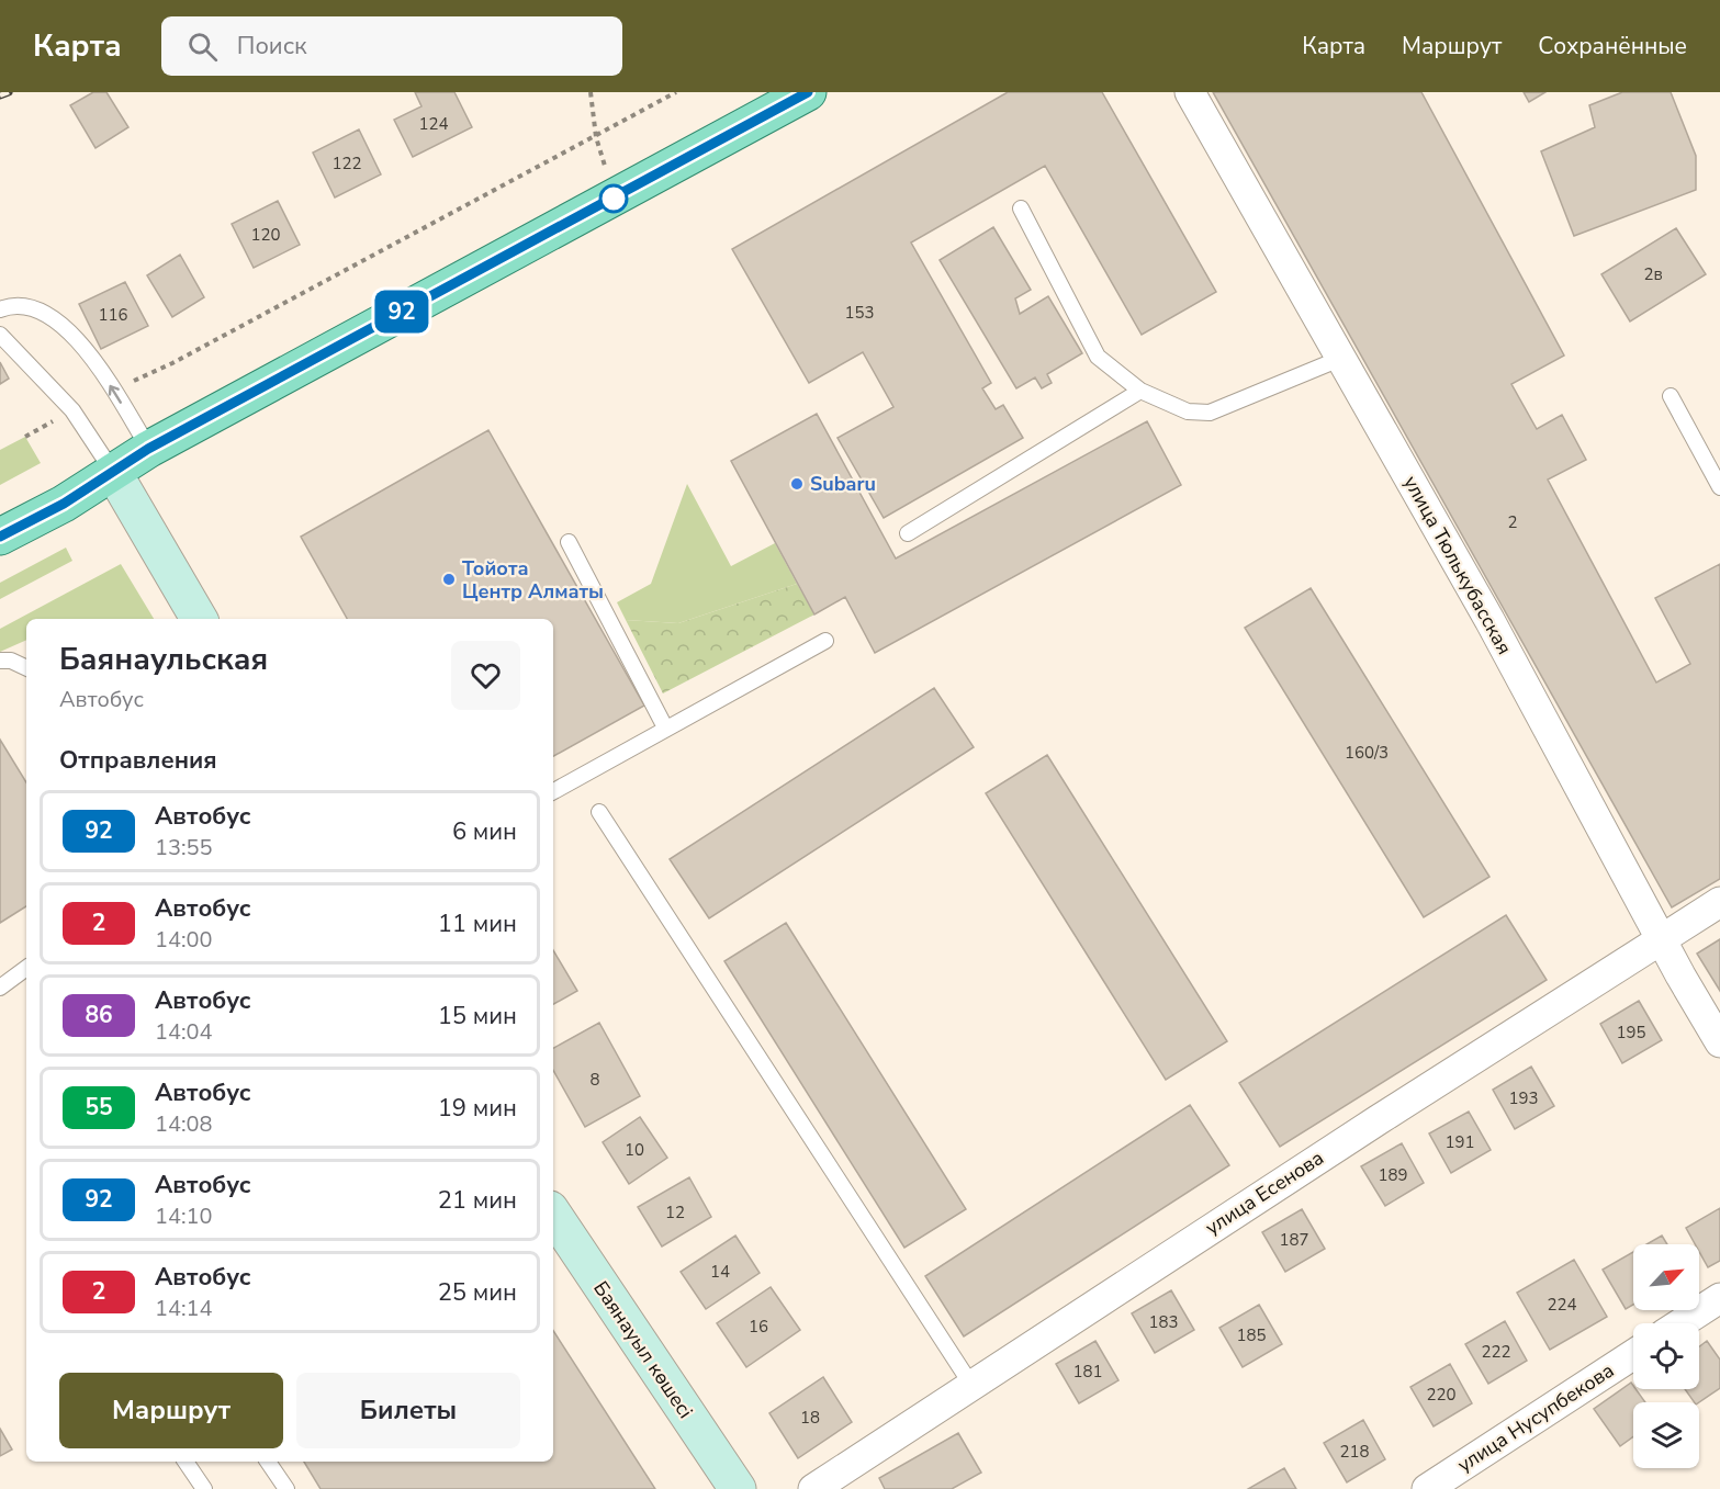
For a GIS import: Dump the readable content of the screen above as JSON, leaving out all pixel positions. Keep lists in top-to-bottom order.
{
  "streets": {
    "main road": ["Баянауыл көшесі"],
    "street": ["улица Тюлькубасская", "улица Есенова", "улица Нусупбекова"]
  },
  "crossings": [
    ["улица Тюлькубасская", "улица Есенова"]
  ],
  "places": ["Subaru", "Тойота Центр Алматы"],
  "lines": ["bus line 92"],
  "house_numbers": [
    "124",
    "122",
    "120",
    "2в",
    "153",
    "116",
    "2",
    "160/3",
    "195",
    "8",
    "193",
    "191",
    "10",
    "189",
    "12",
    "187",
    "14",
    "224",
    "183",
    "16",
    "185",
    "222",
    "181",
    "220",
    "18",
    "218"
  ],
  "north": "top right",
  "page": {
    "header": "Карта",
    "search": "Поиск",
    "nav": ["Карта", "Маршрут", "Сохранённые"],
    "on_map": "92",
    "heading": [
      ["Баянаульская", "Автобус"],
      "Отправления"
    ],
    "list": [
      {
        "mark": "92",
        "name": "Автобус",
        "note": "13:55",
        "value": "6 мин"
      },
      {
        "mark": "2",
        "name": "Автобус",
        "note": "14:00",
        "value": "11 мин"
      },
      {
        "mark": "86",
        "name": "Автобус",
        "note": "14:04",
        "value": "15 мин"
      },
      {
        "mark": "55",
        "name": "Автобус",
        "note": "14:08",
        "value": "19 мин"
      },
      {
        "mark": "92",
        "name": "Автобус",
        "note": "14:10",
        "value": "21 мин"
      },
      {
        "mark": "2",
        "name": "Автобус",
        "note": "14:14",
        "value": "25 мин"
      }
    ],
    "buttons": ["Маршрут", "Билеты"]
  }
}
